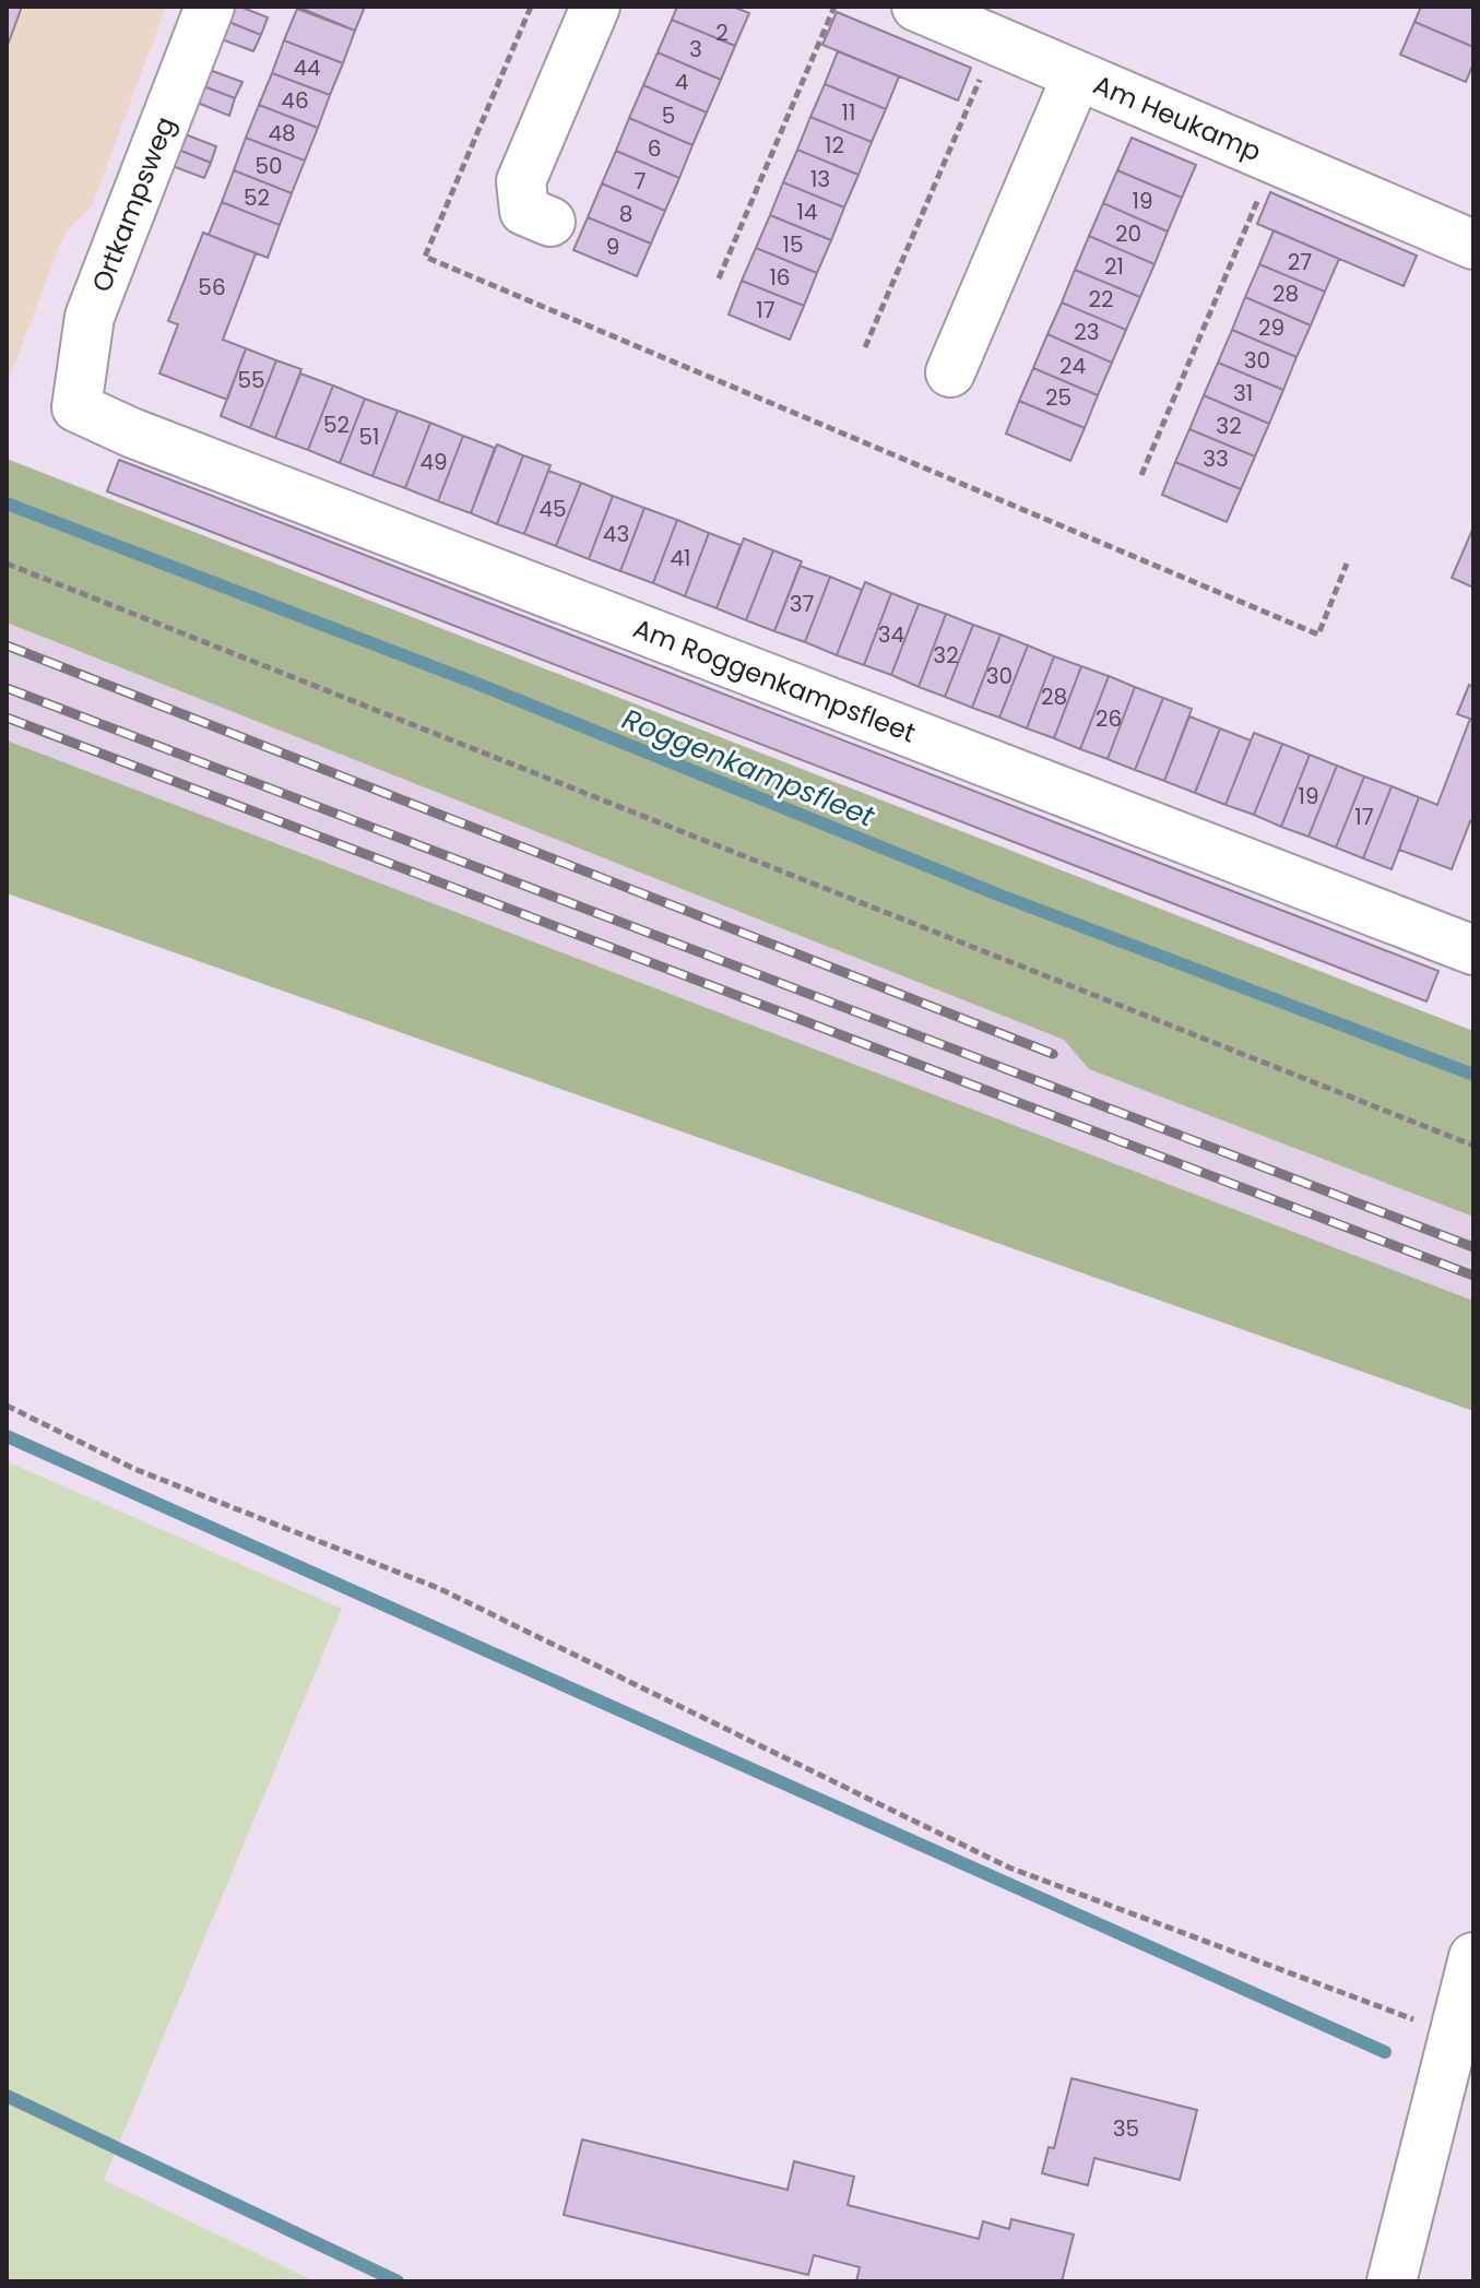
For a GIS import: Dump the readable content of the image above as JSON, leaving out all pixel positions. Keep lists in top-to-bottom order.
{
  "streets": {
    "street": ["Am Heukamp", "Ortkampsweg", "Am Roggenkampsfleet"]
  },
  "crossings": [
    ["Ortkampsweg", "Am Roggenkampsfleet"]
  ],
  "water": ["Roggenkampsfleet"],
  "house_numbers": [
    "2",
    "3",
    "44",
    "4",
    "46",
    "11",
    "5",
    "48",
    "12",
    "6",
    "50",
    "13",
    "7",
    "52",
    "19",
    "14",
    "8",
    "20",
    "15",
    "9",
    "27",
    "21",
    "16",
    "56",
    "28",
    "22",
    "17",
    "29",
    "23",
    "30",
    "24",
    "55",
    "31",
    "25",
    "52",
    "32",
    "51",
    "33",
    "49",
    "45",
    "43",
    "41",
    "37",
    "34",
    "32",
    "30",
    "28",
    "26",
    "19",
    "17",
    "35"
  ]
}
